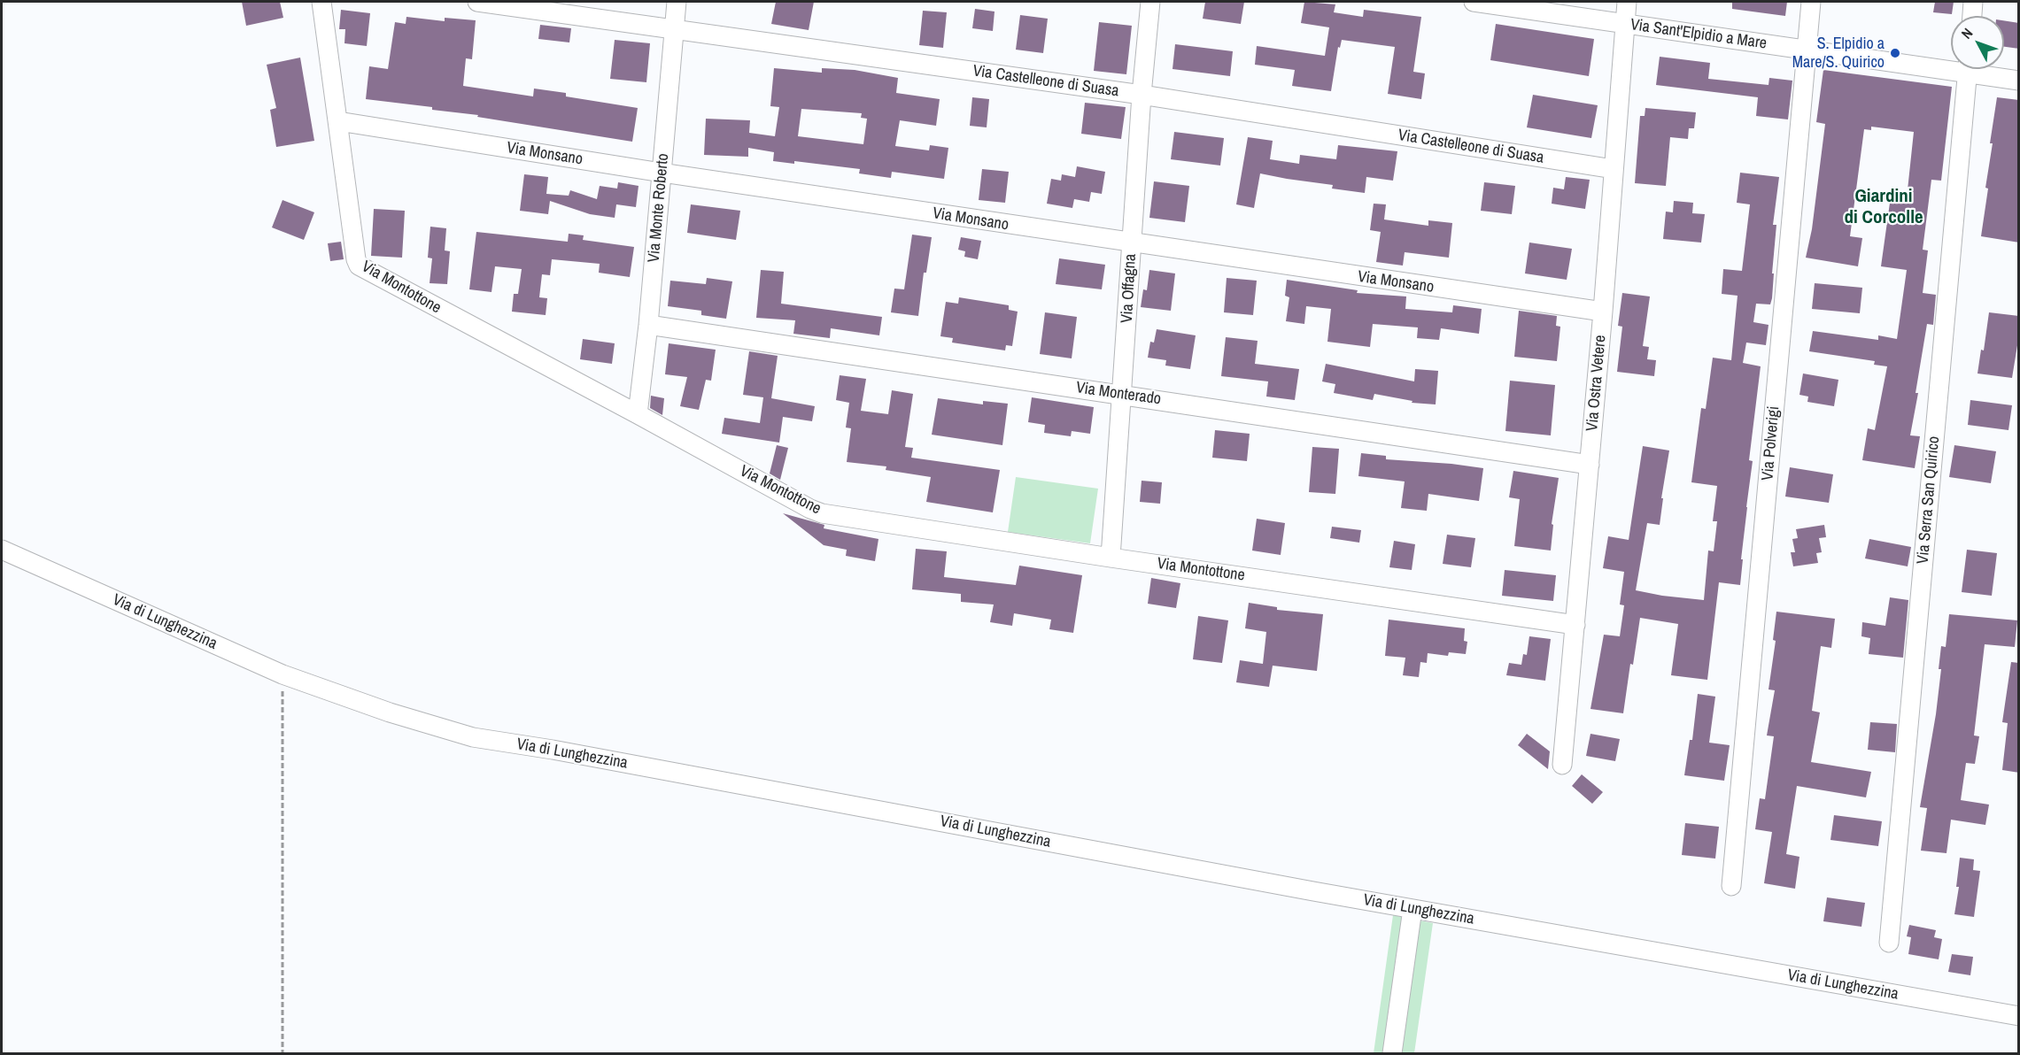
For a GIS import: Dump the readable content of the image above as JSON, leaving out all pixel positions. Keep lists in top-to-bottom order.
{
  "streets": {
    "street": [
      "Via Sant'Elpidio a Mare",
      "Via Castelleone di Suasa",
      "Via Monsano",
      "Via Monte Roberto",
      "Via Montottone",
      "Via Offagna",
      "Via Ostra Vetere",
      "Via Monterado",
      "Via Polverigi",
      "Via Serra San Quirico",
      "Via di Lunghezzina"
    ]
  },
  "crossings": [
    ["Via Sant'Elpidio a Mare", "Via Ostra Vetere"],
    ["Via Sant'Elpidio a Mare", "Via Polverigi"],
    ["Via Castelleone di Suasa", "Via Monte Roberto"],
    ["Via Castelleone di Suasa", "Via Offagna"],
    ["Via Castelleone di Suasa", "Via Ostra Vetere"],
    ["Via Monsano", "Via Monte Roberto"],
    ["Via Monsano", "Via Montottone"],
    ["Via Monsano", "Via Offagna"],
    ["Via Monsano", "Via Ostra Vetere"],
    ["Via Monte Roberto", "Via Montottone"],
    ["Via Monte Roberto", "Via Monterado"],
    ["Via Montottone", "Via Offagna"],
    ["Via Montottone", "Via Ostra Vetere"],
    ["Via Offagna", "Via Monterado"],
    ["Via Ostra Vetere", "Via Monterado"]
  ],
  "districts": ["Giardini di Corcolle"],
  "places": ["S. Elpidio a Mare/S. Quirico"],
  "north": "top left"
}
